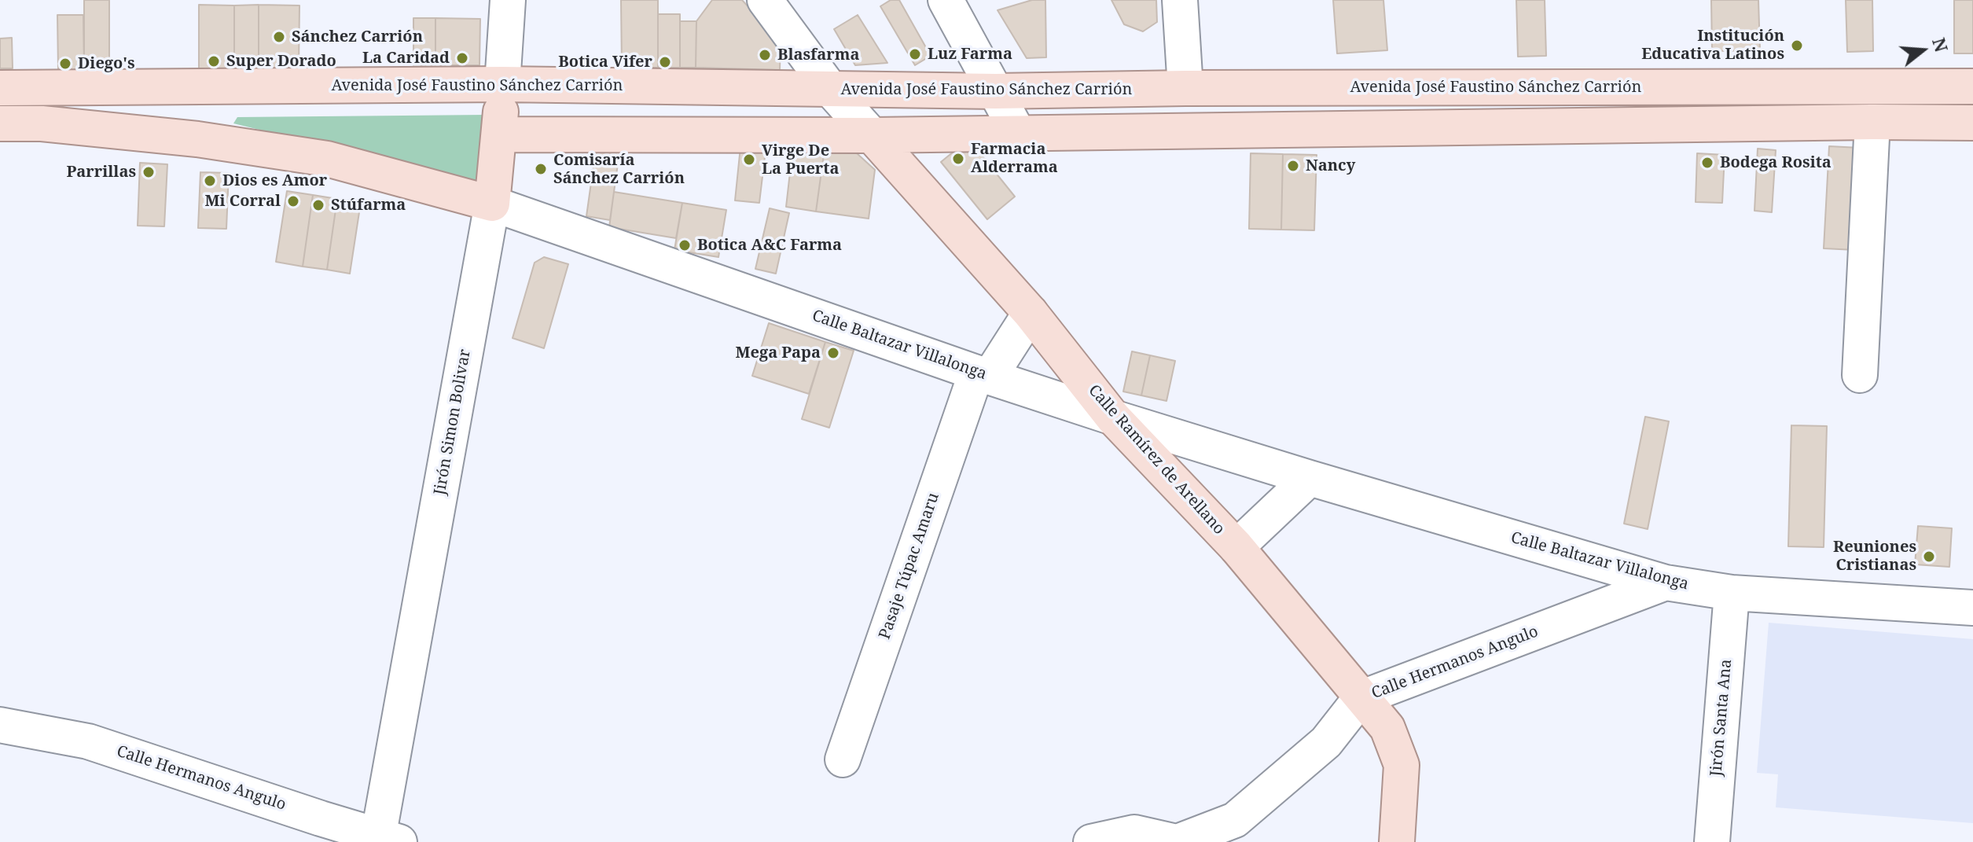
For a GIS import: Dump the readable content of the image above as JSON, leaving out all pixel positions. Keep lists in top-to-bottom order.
{
  "streets": {
    "main road": ["Avenida José Faustino Sánchez Carrión", "Jirón Simon Bolivar", "Calle Ramírez de Arellano"],
    "street": [
      "Calle Baltazar Villalonga",
      "Pasaje Túpac Amaru",
      "Calle Hermanos Angulo",
      "Jirón Santa Ana"
    ]
  },
  "crossings": [
    ["Avenida José Faustino Sánchez Carrión", "Jirón Simon Bolivar"],
    ["Calle Baltazar Villalonga", "Jirón Simon Bolivar"],
    ["Calle Baltazar Villalonga", "Calle Ramírez de Arellano"],
    ["Calle Baltazar Villalonga", "Pasaje Túpac Amaru"],
    ["Calle Baltazar Villalonga", "Calle Hermanos Angulo"],
    ["Calle Baltazar Villalonga", "Jirón Santa Ana"],
    ["Jirón Simon Bolivar", "Calle Hermanos Angulo"],
    ["Calle Ramírez de Arellano", "Pasaje Túpac Amaru"],
    ["Calle Ramírez de Arellano", "Calle Hermanos Angulo"]
  ],
  "places": [
    "Sánchez Carrión",
    "Institución Educativa Latinos",
    "Luz Farma",
    "Blasfarma",
    "La Caridad",
    "Super Dorado",
    "Botica Vifer",
    "Diego's",
    "Farmacia Alderrama",
    "Virge De La Puerta",
    "Bodega Rosita",
    "Nancy",
    "Comisaría Sánchez Carrión",
    "Parrillas",
    "Dios es Amor",
    "Mi Corral",
    "Stúfarma",
    "Botica A&C Farma",
    "Mega Papa",
    "Reuniones Cristianas"
  ],
  "north": "right"
}
